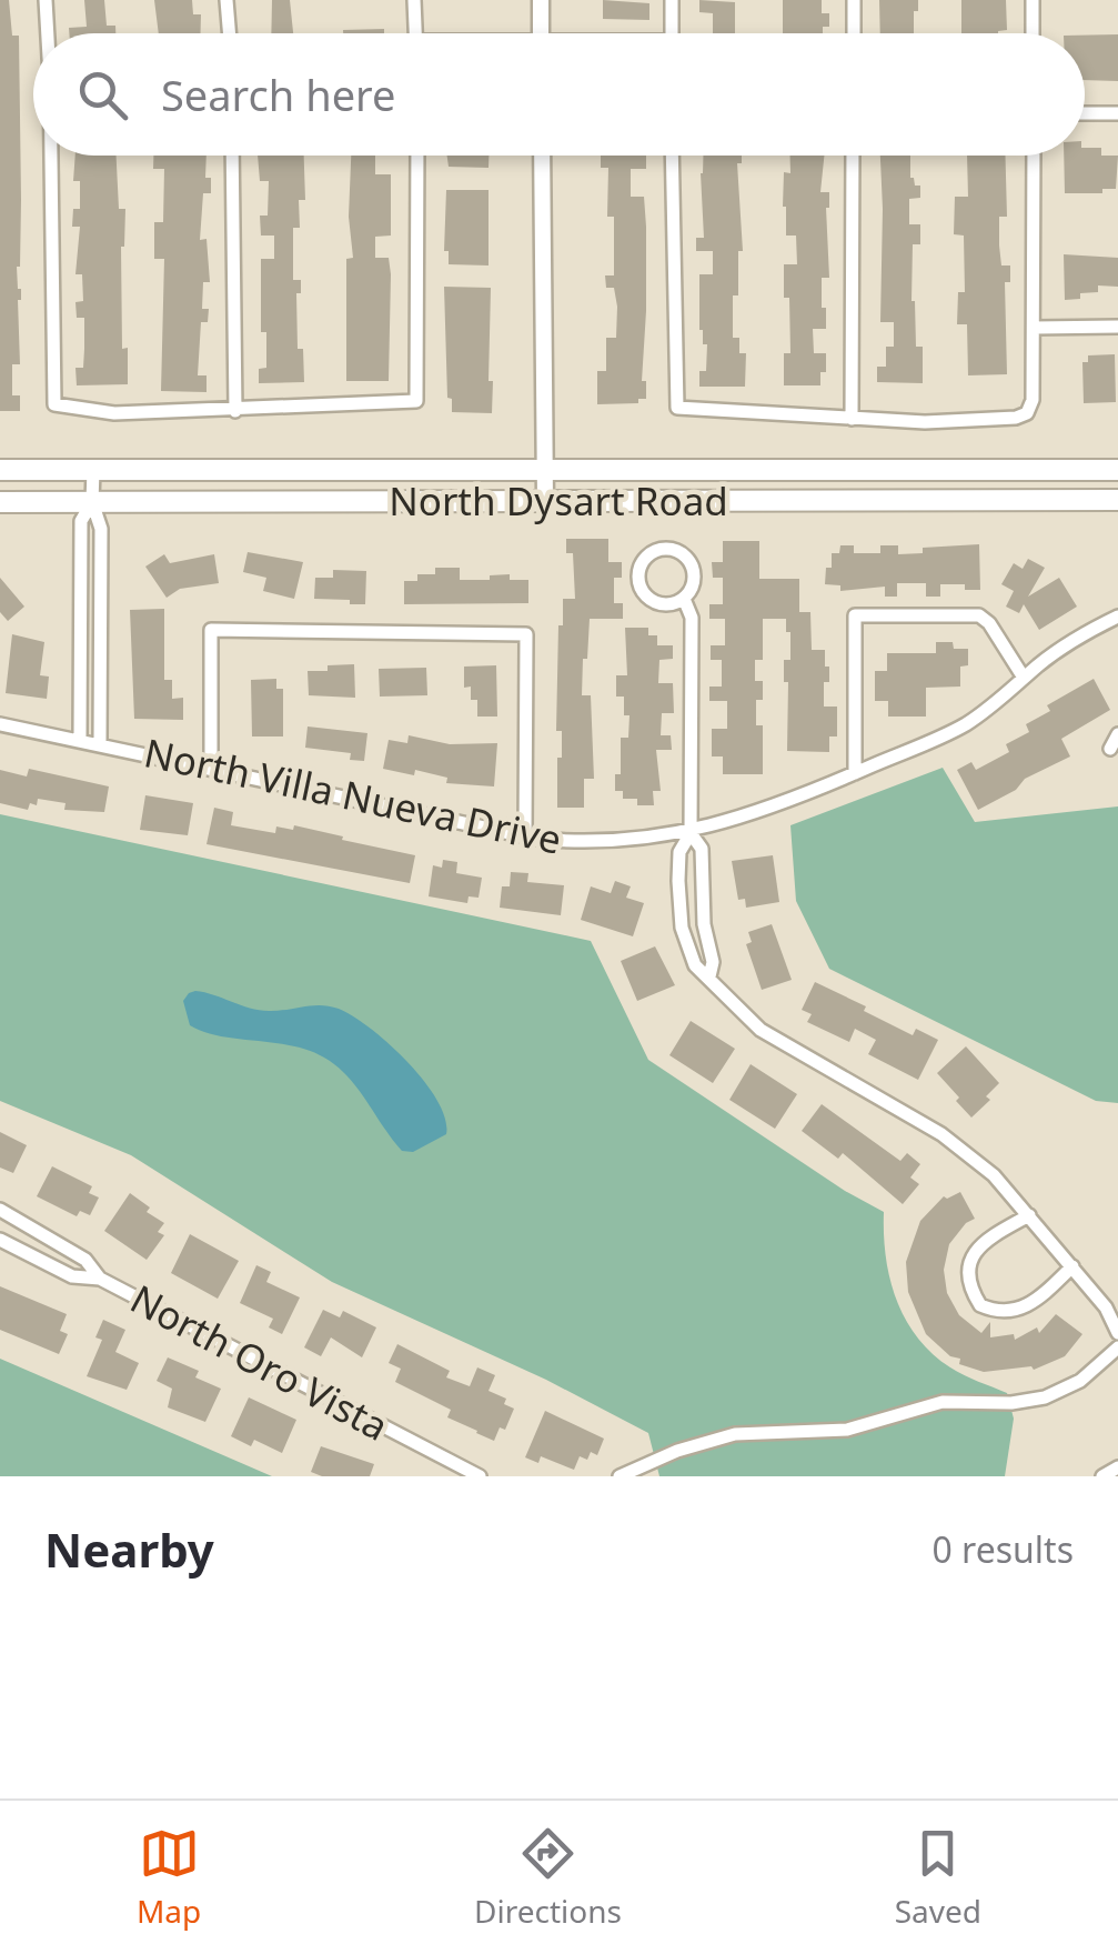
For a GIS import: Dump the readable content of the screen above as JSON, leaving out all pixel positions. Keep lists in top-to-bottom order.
{
  "streets": {
    "main road": ["North Dysart Road"],
    "street": ["North Villa Nueva Drive", "North Oro Vista"]
  },
  "page": {
    "search": "Search here",
    "heading": ["Nearby", "0 results"],
    "nav": ["Map", "Directions", "Saved"]
  }
}
